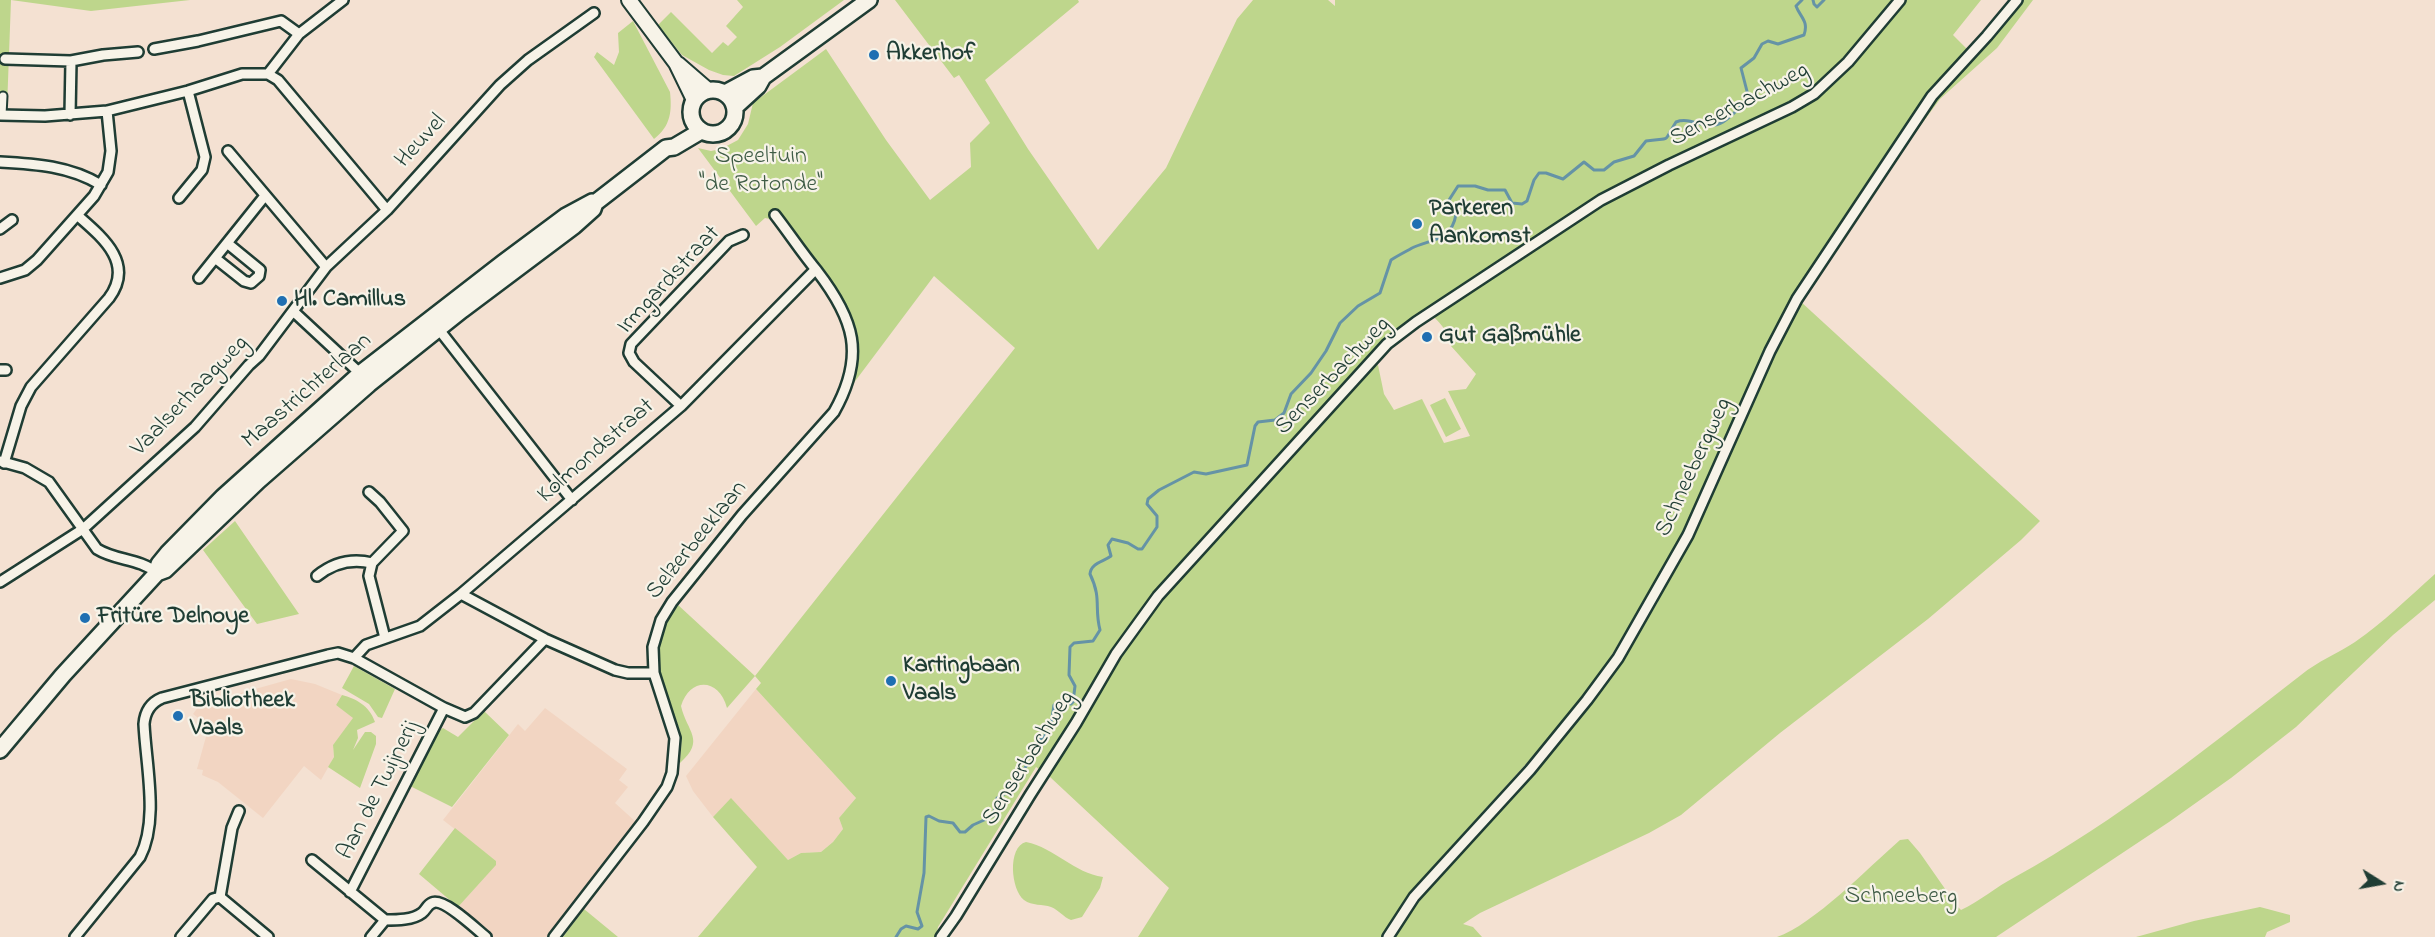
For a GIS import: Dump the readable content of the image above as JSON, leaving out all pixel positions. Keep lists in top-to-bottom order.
{
  "streets": {
    "main road": ["Maastrichterlaan"],
    "street": [
      "Senserbachweg",
      "Heuvel",
      "Irmgardstraat",
      "Vaalserhaagweg",
      "Kolmondstraat",
      "Schneebergweg",
      "Selzerbeeklaan",
      "Aan de Twijnerij"
    ]
  },
  "crossings": [
    ["Heuvel", "Vaalserhaagweg"],
    ["Irmgardstraat", "Kolmondstraat"],
    ["Kolmondstraat", "Selzerbeeklaan"]
  ],
  "parks": ["Speeltuin \"de Rotonde\"", "Schneeberg"],
  "places": [
    "Akkerhof",
    "Parkeren Aankomst",
    "Hl. Camillus",
    "Gut Gaßmühle",
    "Fritüre Delnoye",
    "Kartingbaan Vaals",
    "Bibliotheek Vaals"
  ],
  "north": "right"
}
